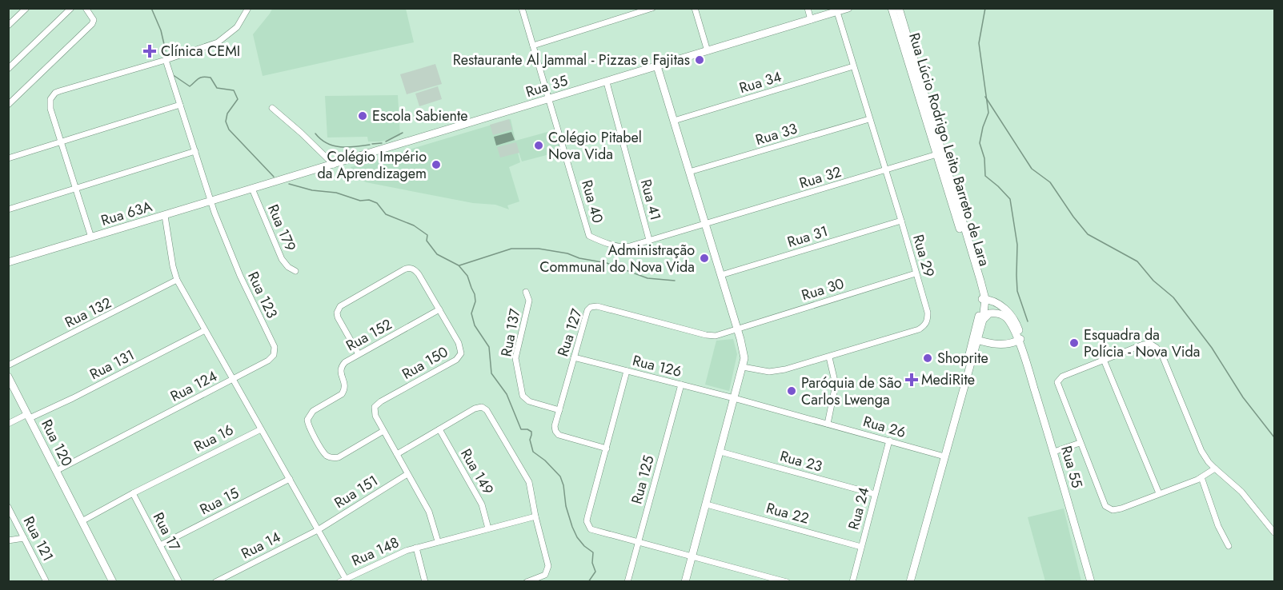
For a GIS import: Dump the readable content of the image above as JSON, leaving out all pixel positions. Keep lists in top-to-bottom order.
{
  "streets": {
    "street": [
      "Rua 34",
      "Rua 35",
      "Rua 33",
      "Rua Lúcio Rodrigo Leito Barreto de Lara",
      "Rua 32",
      "Rua 41",
      "Rua 40",
      "Rua 63A",
      "Rua 179",
      "Rua 31",
      "Rua 29",
      "Rua 30",
      "Rua 123",
      "Rua 132",
      "Rua 137",
      "Rua 127",
      "Rua 152",
      "Rua 150",
      "Rua 131",
      "Rua 126",
      "Rua 124",
      "Rua 26",
      "Rua 16",
      "Rua 120",
      "Rua 23",
      "Rua 55",
      "Rua 149",
      "Rua 125",
      "Rua 151",
      "Rua 15",
      "Rua 24",
      "Rua 22",
      "Rua 17",
      "Rua 121",
      "Rua 14",
      "Rua 148"
    ]
  },
  "crossings": [
    ["Rua 34", "Rua 29"],
    ["Rua 35", "Rua 41"],
    ["Rua 35", "Rua 40"],
    ["Rua 35", "Rua 63A"],
    ["Rua 35", "Rua 179"],
    ["Rua 35", "Rua 29"],
    ["Rua 33", "Rua 29"],
    ["Rua Lúcio Rodrigo Leito Barreto de Lara", "Rua 32"],
    ["Rua 32", "Rua 41"],
    ["Rua 32", "Rua 40"],
    ["Rua 32", "Rua 29"],
    ["Rua 63A", "Rua 179"],
    ["Rua 63A", "Rua 123"],
    ["Rua 63A", "Rua 124"],
    ["Rua 31", "Rua 29"],
    ["Rua 29", "Rua 30"],
    ["Rua 30", "Rua 127"],
    ["Rua 123", "Rua 124"],
    ["Rua 132", "Rua 124"],
    ["Rua 137", "Rua 127"],
    ["Rua 127", "Rua 126"],
    ["Rua 152", "Rua 150"],
    ["Rua 150", "Rua 151"],
    ["Rua 150", "Rua 148"],
    ["Rua 131", "Rua 124"],
    ["Rua 131", "Rua 120"],
    ["Rua 126", "Rua 26"],
    ["Rua 126", "Rua 125"],
    ["Rua 124", "Rua 120"],
    ["Rua 26", "Rua 24"],
    ["Rua 16", "Rua 120"],
    ["Rua 16", "Rua 17"],
    ["Rua 23", "Rua 24"],
    ["Rua 149", "Rua 148"],
    ["Rua 151", "Rua 14"],
    ["Rua 15", "Rua 17"],
    ["Rua 24", "Rua 22"]
  ],
  "places": {
    "health": ["Clínica CEMI", "MediRite"],
    "other": [
      "Restaurante Al Jammal - Pizzas e Fajitas",
      "Escola Sabiente",
      "Colégio Pitabel Nova Vida",
      "Colégio Império da Aprendizagem",
      "Administração Communal do Nova Vida",
      "Esquadra da Polícia - Nova Vida",
      "Shoprite",
      "Paróquia de São Carlos Lwenga"
    ]
  }
}
